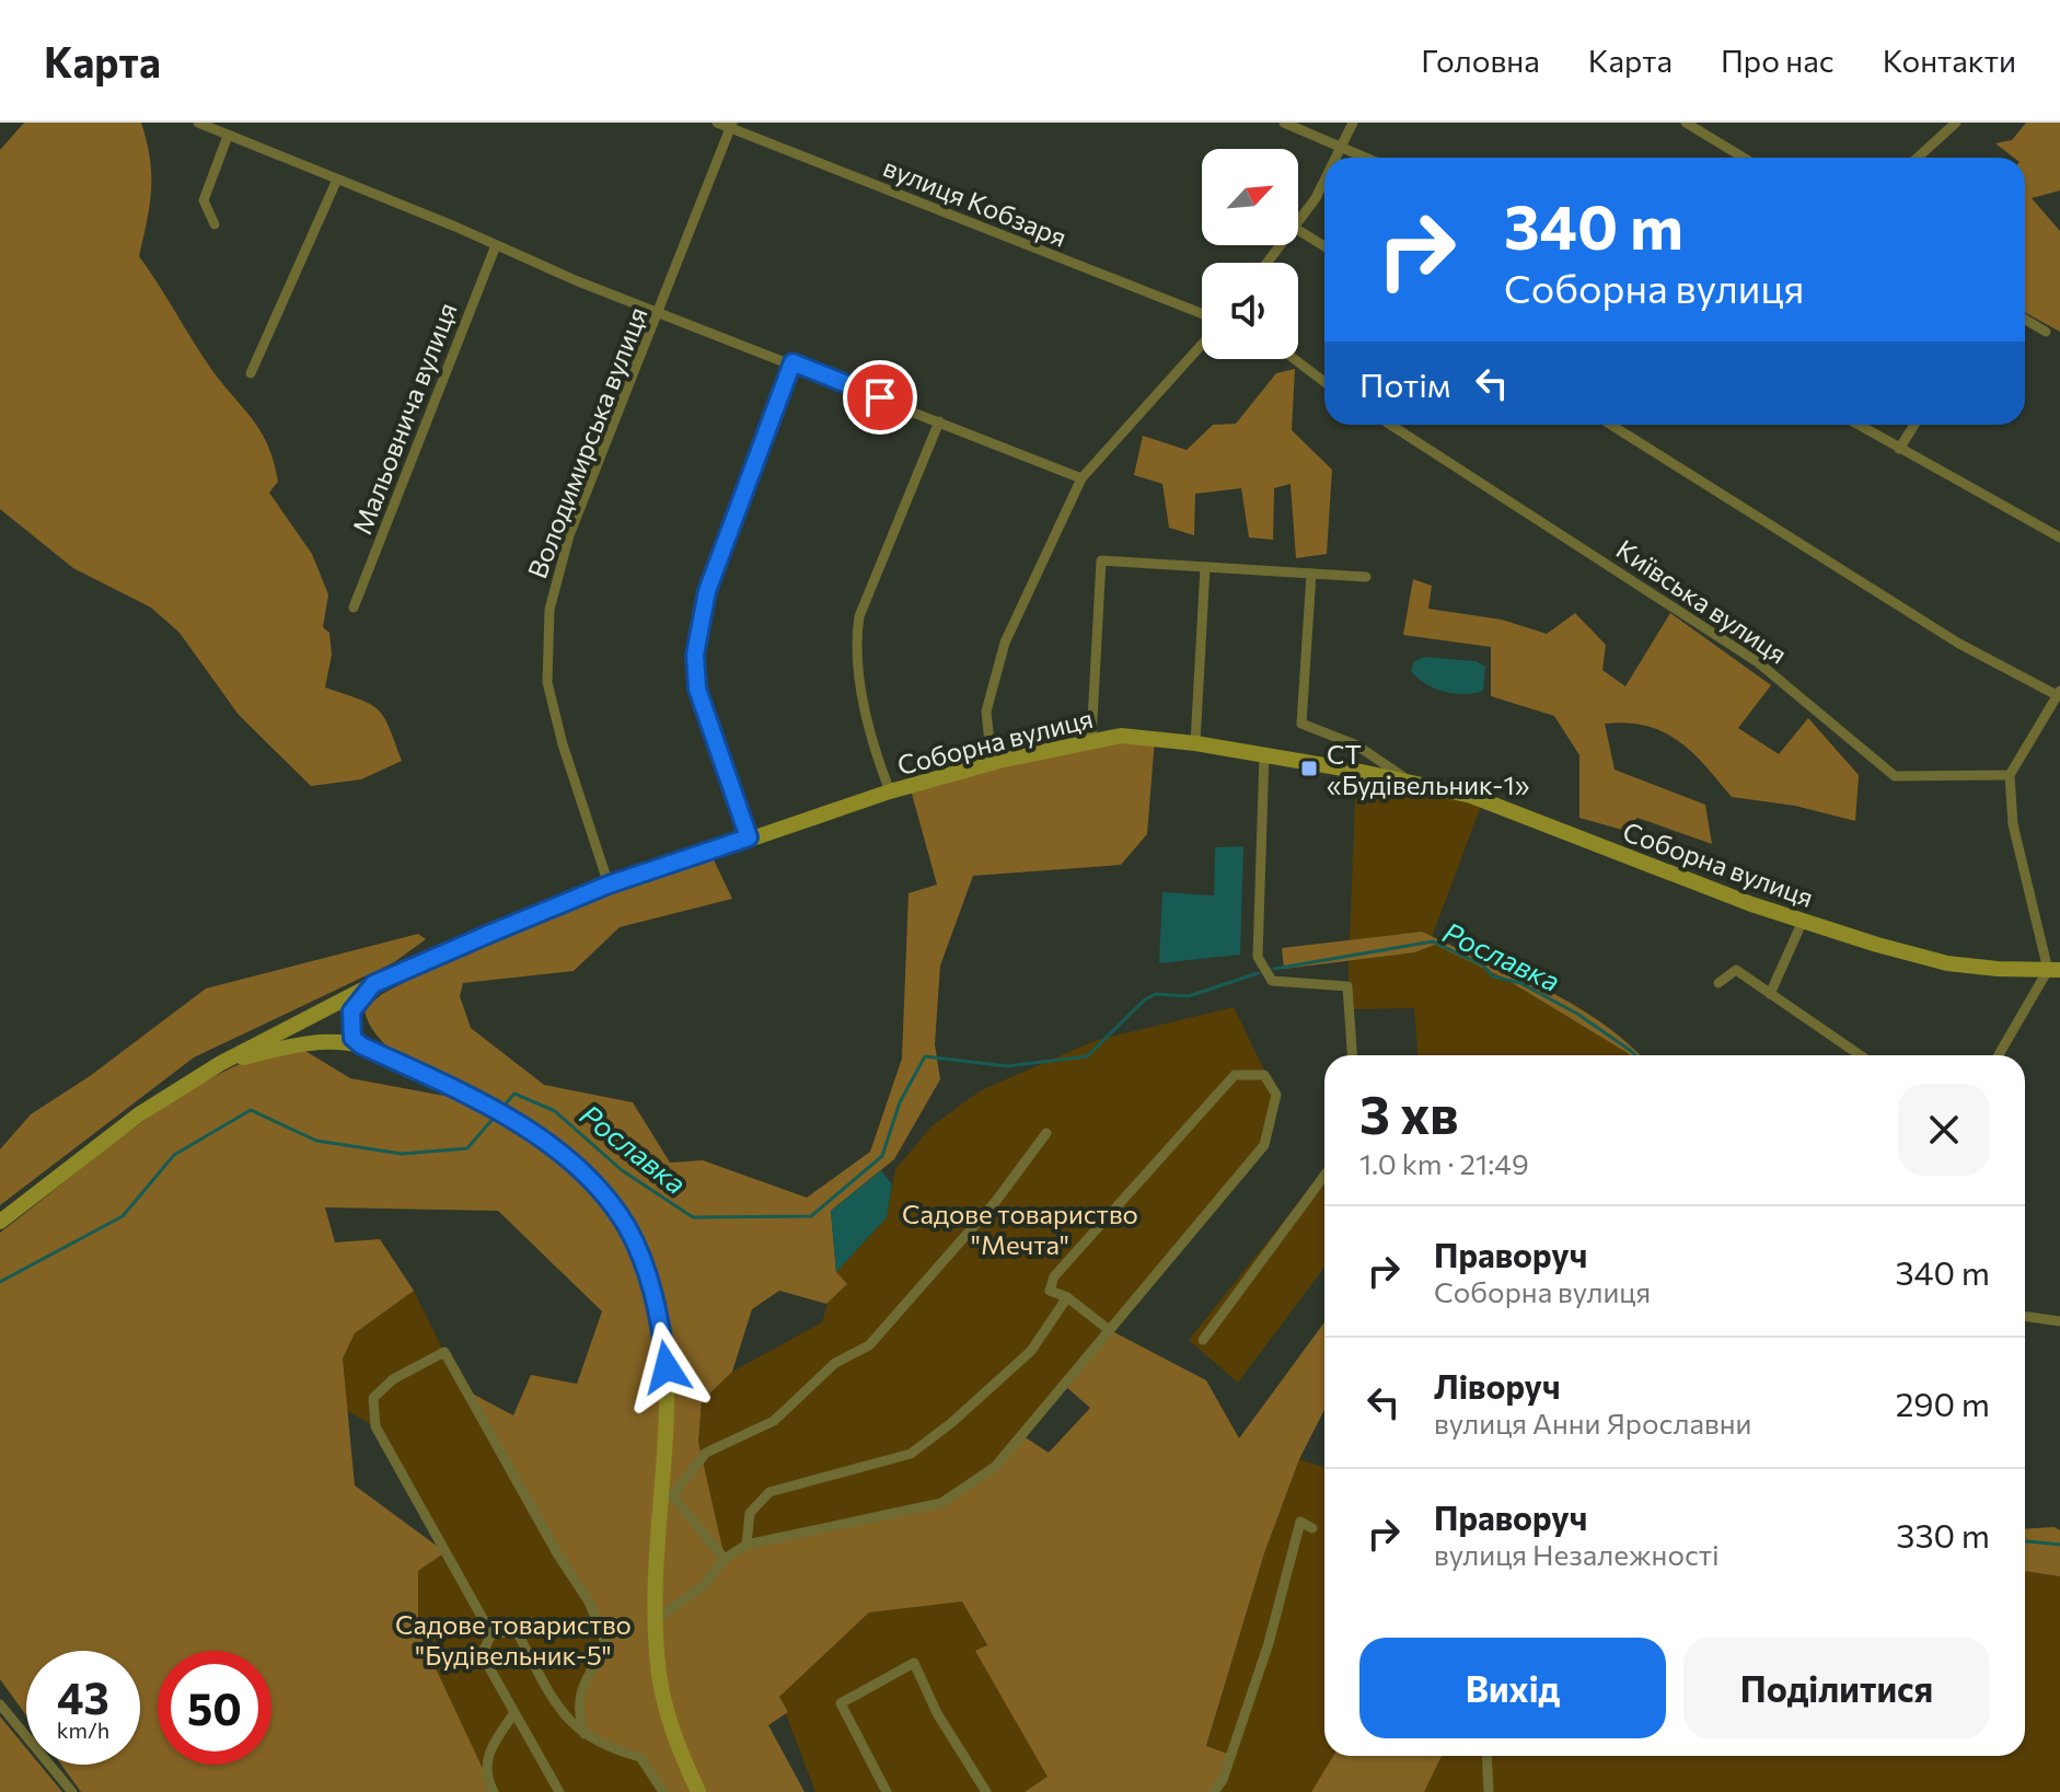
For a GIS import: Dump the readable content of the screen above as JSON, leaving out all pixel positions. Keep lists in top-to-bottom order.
{
  "streets": {
    "street": [
      "вулиця Кобзаря",
      "Мальовнича вулиця",
      "Володимирська вулиця",
      "Київська вулиця",
      "Соборна вулиця"
    ]
  },
  "crossings": [
    ["вулиця Кобзаря", "Володимирська вулиця"],
    ["Володимирська вулиця", "Соборна вулиця"]
  ],
  "water": ["Рославка"],
  "parks": ["Садове товариство \"Мечта\"", "Садове товариство \"Будівельник-5\""],
  "places": {
    "transit": ["СТ «Будівельник-1»"]
  },
  "north": "top right",
  "page": {
    "header": "Карта",
    "nav": [
      "Головна",
      "Карта",
      "Про нас",
      "Контакти"
    ],
    "turn": ["340 m", "Соборна вулиця"],
    "then": "Потім",
    "heading": ["3 хв", "1.0 km · 21:49"],
    "list": [
      {
        "name": "Праворуч",
        "note": "Соборна вулиця",
        "value": "340 m"
      },
      {
        "name": "Ліворуч",
        "note": "вулиця Анни Ярославни",
        "value": "290 m"
      },
      {
        "name": "Праворуч",
        "note": "вулиця Незалежності",
        "value": "330 m"
      }
    ],
    "buttons": ["Вихід", "Поділитися"],
    "speed": "43 km/h",
    "limit": "50"
  }
}
